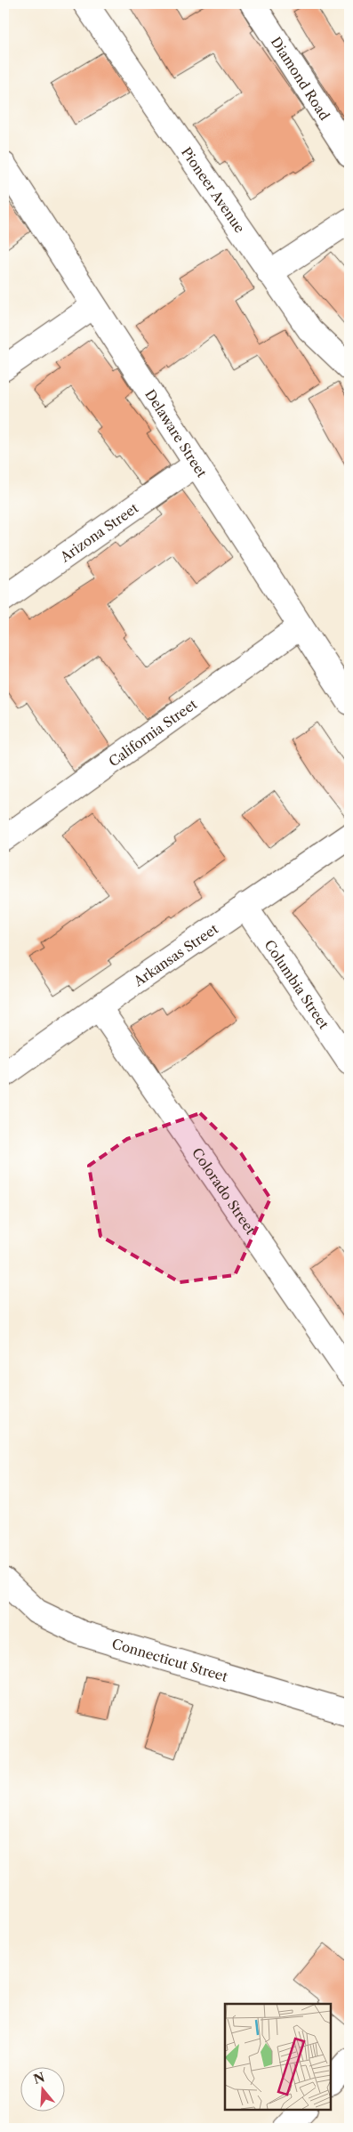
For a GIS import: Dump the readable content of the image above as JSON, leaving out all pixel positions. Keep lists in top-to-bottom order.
{
  "streets": {
    "street": [
      "Diamond Road",
      "Pioneer Avenue",
      "Delaware Street",
      "Arizona Street",
      "California Street",
      "Arkansas Street",
      "Columbia Street",
      "Colorado Street",
      "Connecticut Street"
    ]
  },
  "crossings": [
    ["Delaware Street", "Arizona Street"],
    ["Delaware Street", "California Street"],
    ["Arkansas Street", "Columbia Street"],
    ["Arkansas Street", "Colorado Street"]
  ],
  "north": "top"
}
